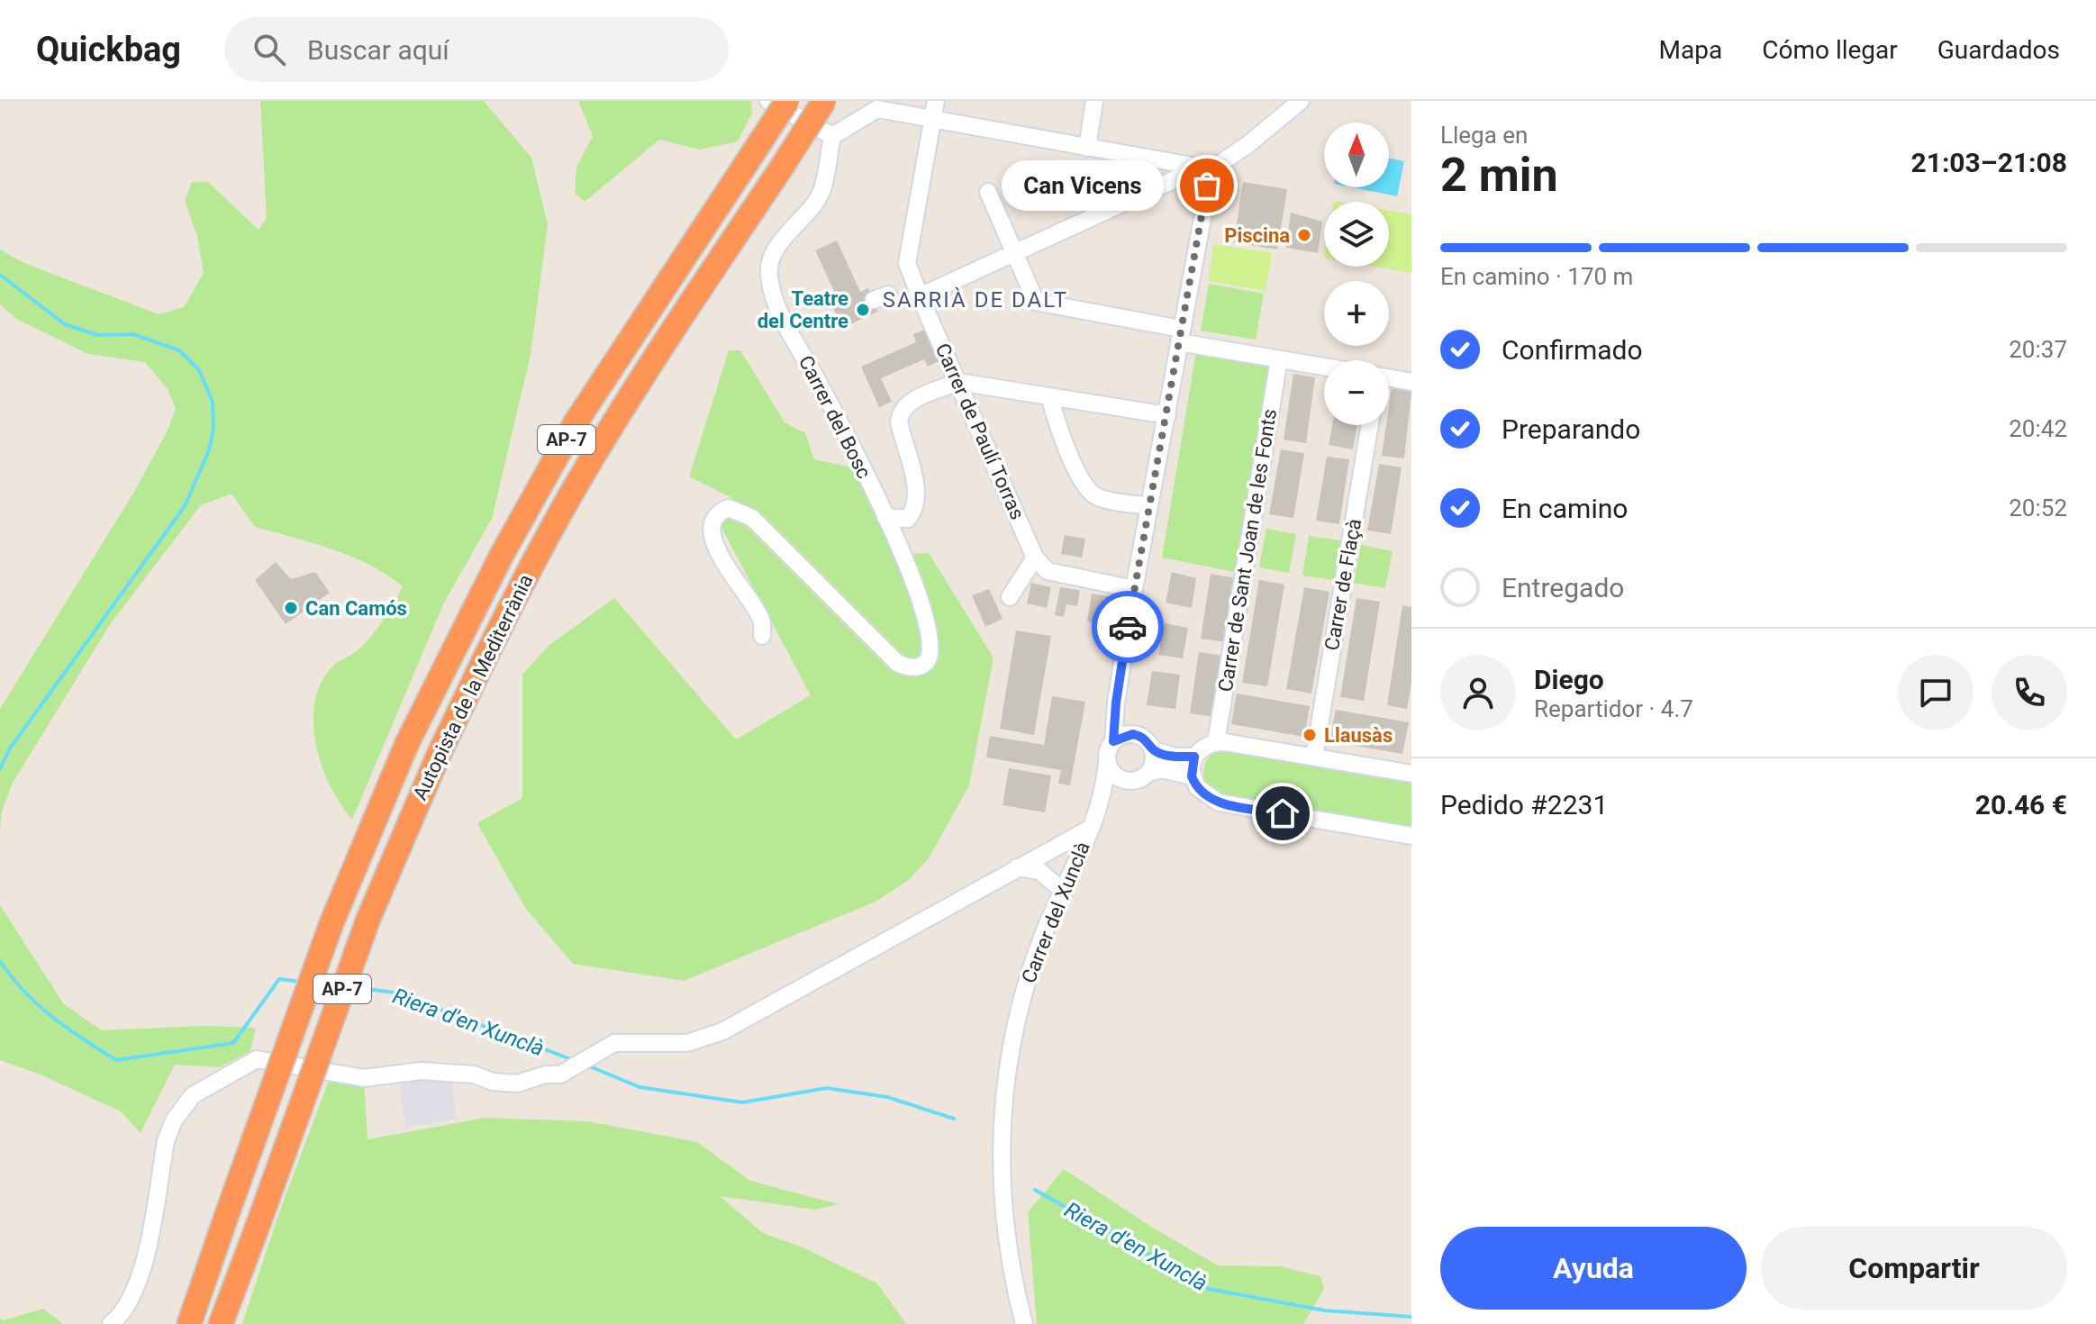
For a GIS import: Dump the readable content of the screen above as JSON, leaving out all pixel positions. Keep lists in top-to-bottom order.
{
  "streets": {
    "highway": ["AP-7", "Autopista de la Mediterrània"],
    "street": [
      "Carrer del Bosc",
      "Carrer de Paulí Torras",
      "Carrer de Sant Joan de les Fonts",
      "Carrer de Flaçà",
      "Carrer del Xunclà"
    ]
  },
  "districts": ["SARRIÀ DE DALT"],
  "water": ["Riera d'en Xunclà"],
  "places": [
    "Can Vicens",
    "Piscina",
    "Teatre del Centre",
    "Can Camós",
    "Llausàs"
  ],
  "north": "top",
  "page": {
    "header": "Quickbag",
    "search": "Buscar aquí",
    "nav": ["Mapa", "Cómo llegar", "Guardados"],
    "heading": ["2 min", "Llega en", "21:03–21:08"],
    "panel": [
      "Diego",
      "Repartidor · 4.7",
      "Pedido #2231",
      "20.46 €"
    ],
    "map_buttons": ["+", "−"],
    "bubble": "Can Vicens",
    "bar": "En camino · 170 m",
    "list": [
      ["Confirmado", "20:37"],
      ["Preparando", "20:42"],
      ["En camino", "20:52"],
      "Entregado"
    ],
    "buttons": ["Ayuda", "Compartir"]
  }
}
